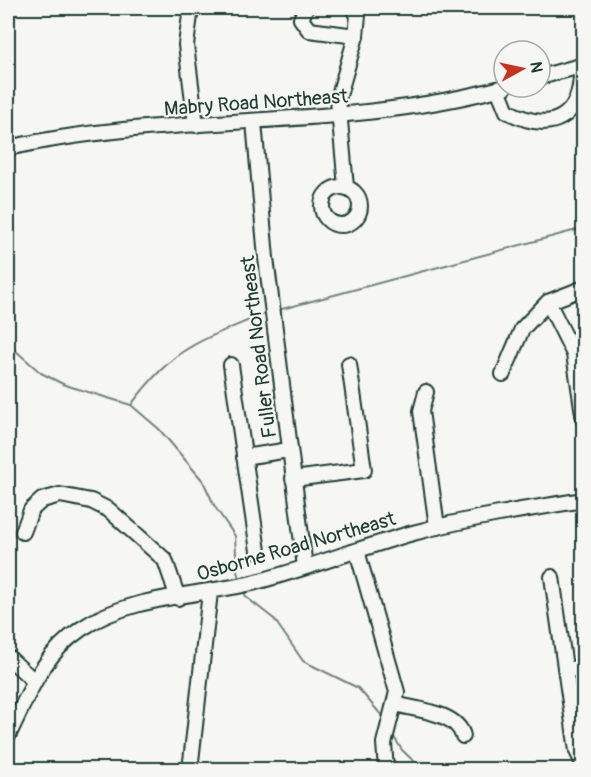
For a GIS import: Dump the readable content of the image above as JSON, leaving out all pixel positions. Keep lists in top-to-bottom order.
{
  "streets": {
    "street": ["Mabry Road Northeast", "Fuller Road Northeast", "Osborne Road Northeast"]
  },
  "crossings": [
    ["Mabry Road Northeast", "Fuller Road Northeast"],
    ["Fuller Road Northeast", "Osborne Road Northeast"]
  ],
  "north": "right"
}
